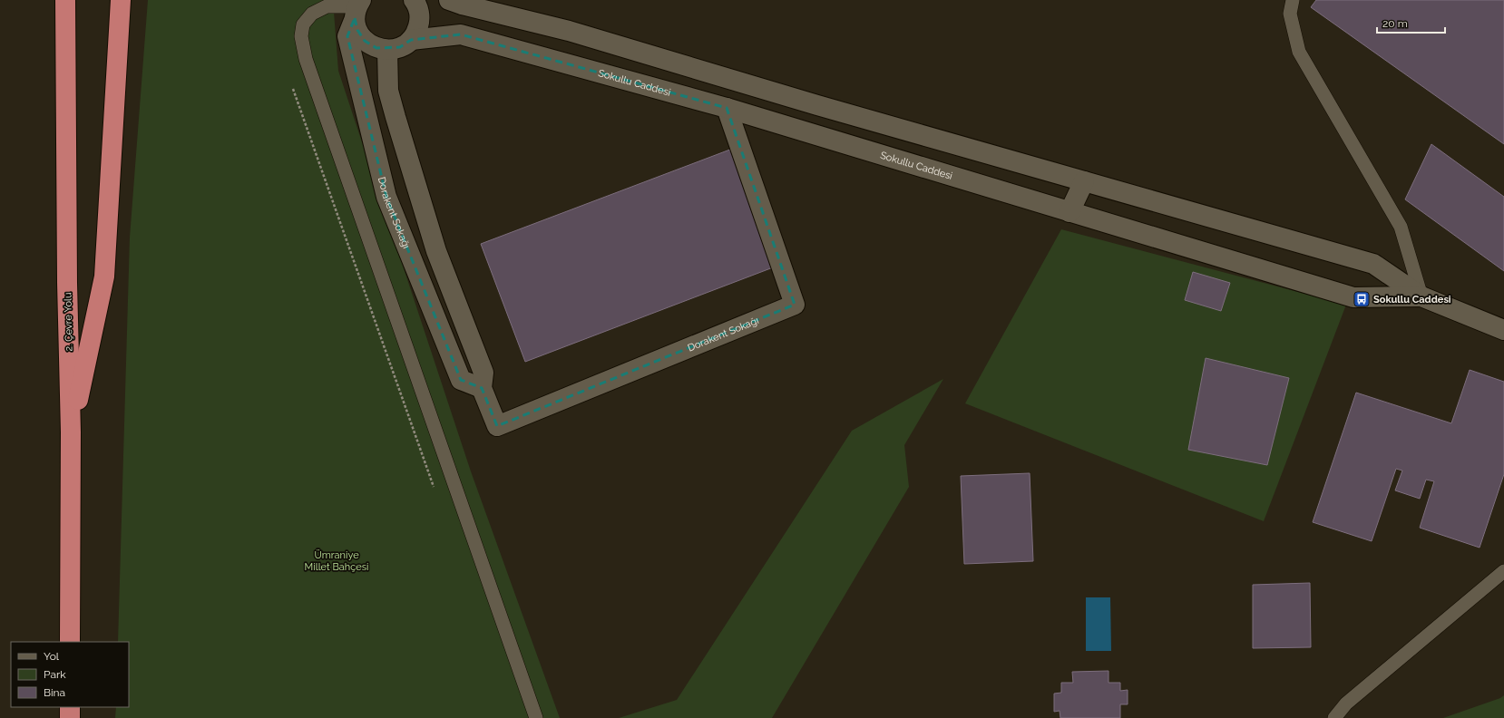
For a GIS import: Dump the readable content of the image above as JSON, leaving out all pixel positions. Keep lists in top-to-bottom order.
{
  "streets": {
    "highway": ["2. Çevre Yolu"],
    "street": ["Sokullu Caddesi", "Dorakent Sokağı"]
  },
  "crossings": [
    ["Sokullu Caddesi", "Dorakent Sokağı"]
  ],
  "parks": ["Ümraniye Millet Bahçesi"],
  "places": {
    "bus stop": ["Sokullu Caddesi"]
  },
  "legend": ["Yol", "Park", "Bina"],
  "scale_bar": "20 m"
}
